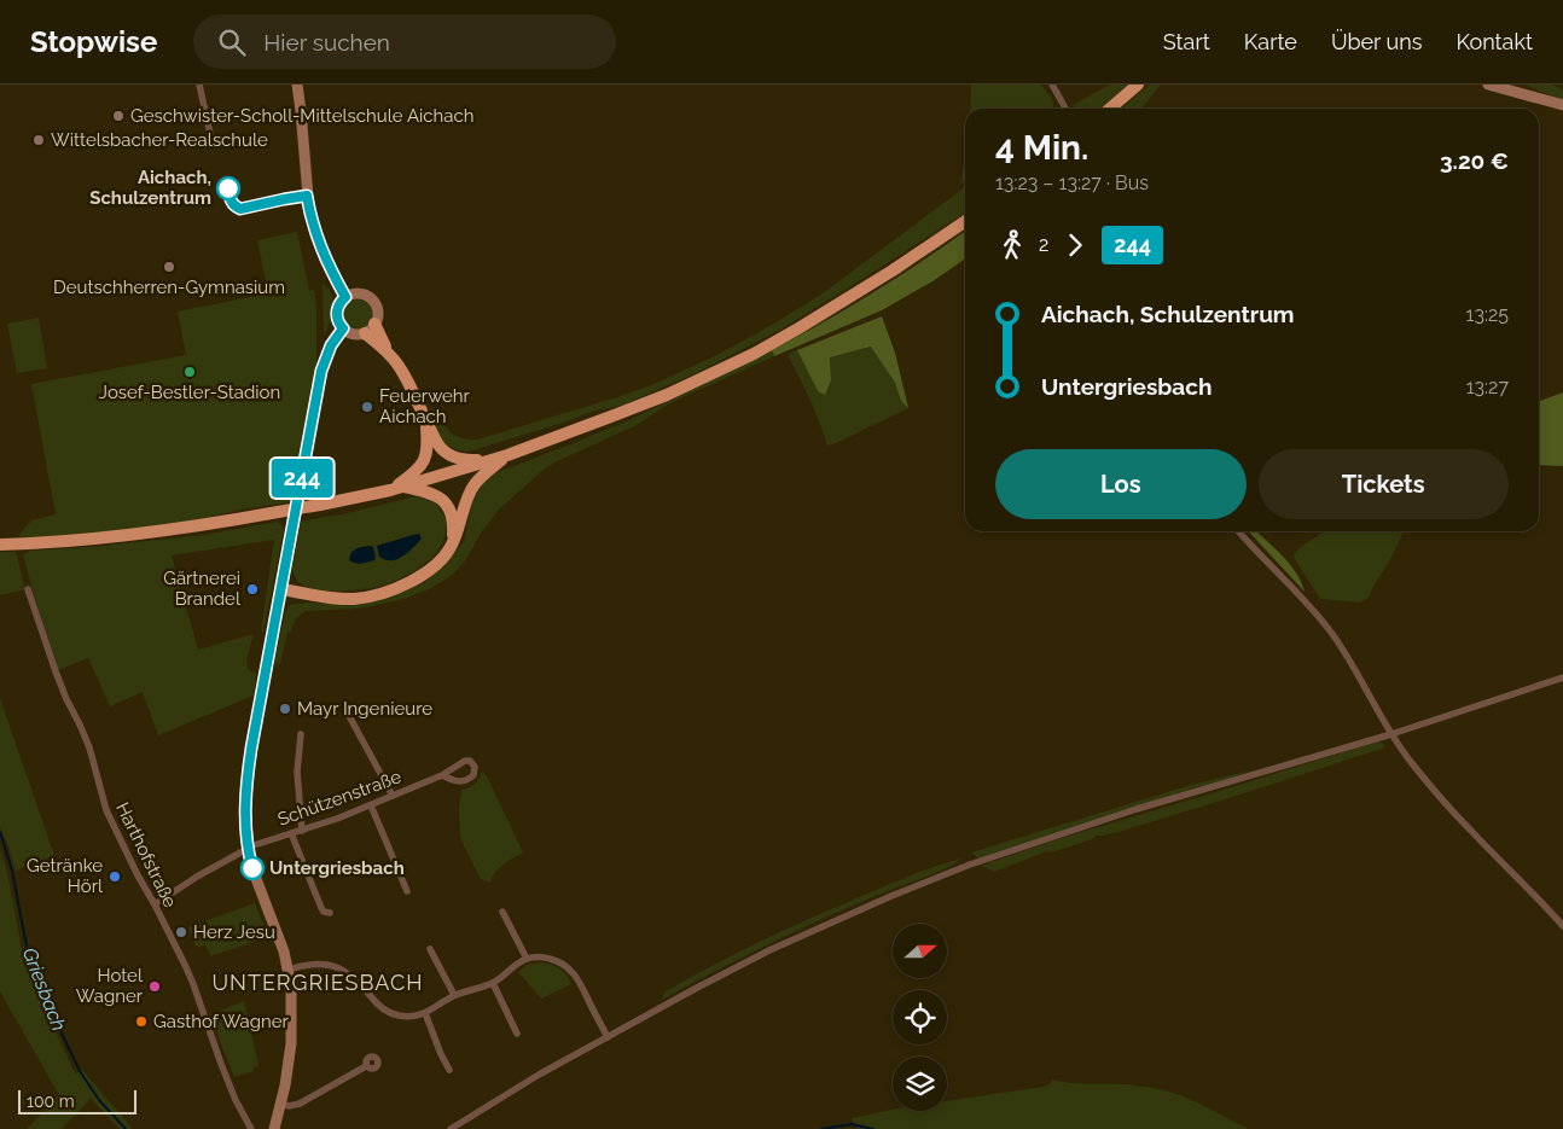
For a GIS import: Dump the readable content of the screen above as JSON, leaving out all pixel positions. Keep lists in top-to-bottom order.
{
  "streets": {
    "street": ["Schützenstraße", "Harthofstraße"]
  },
  "crossings": [
    ["Schützenstraße", "Harthofstraße"]
  ],
  "districts": ["UNTERGRIESBACH"],
  "water": ["Griesbach"],
  "places": [
    "Geschwister-Scholl-Mittelschule Aichach",
    "Wittelsbacher-Realschule",
    "Aichach, Schulzentrum",
    "Deutschherren-Gymnasium",
    "Josef-Bestler-Stadion",
    "Feuerwehr Aichach",
    "Gärtnerei Brandel",
    "Mayr Ingenieure",
    "Untergriesbach",
    "Getränke Hörl",
    "Herz Jesu",
    "Hotel Wagner",
    "Gasthof Wagner"
  ],
  "lines": ["bus line 244"],
  "scale_bar": "100 m",
  "north": "right",
  "page": {
    "header": "Stopwise",
    "search": "Hier suchen",
    "nav": [
      "Start",
      "Karte",
      "Über uns",
      "Kontakt"
    ],
    "on_map": "244",
    "heading": ["4 Min.", "13:23 – 13:27 · Bus", "3.20 €"],
    "legs": ["2", "244"],
    "list": [
      {
        "name": "Aichach, Schulzentrum",
        "value": "13:25"
      },
      {
        "name": "Untergriesbach",
        "value": "13:27"
      }
    ],
    "buttons": ["Los", "Tickets"],
    "scale": "100 m"
  }
}
